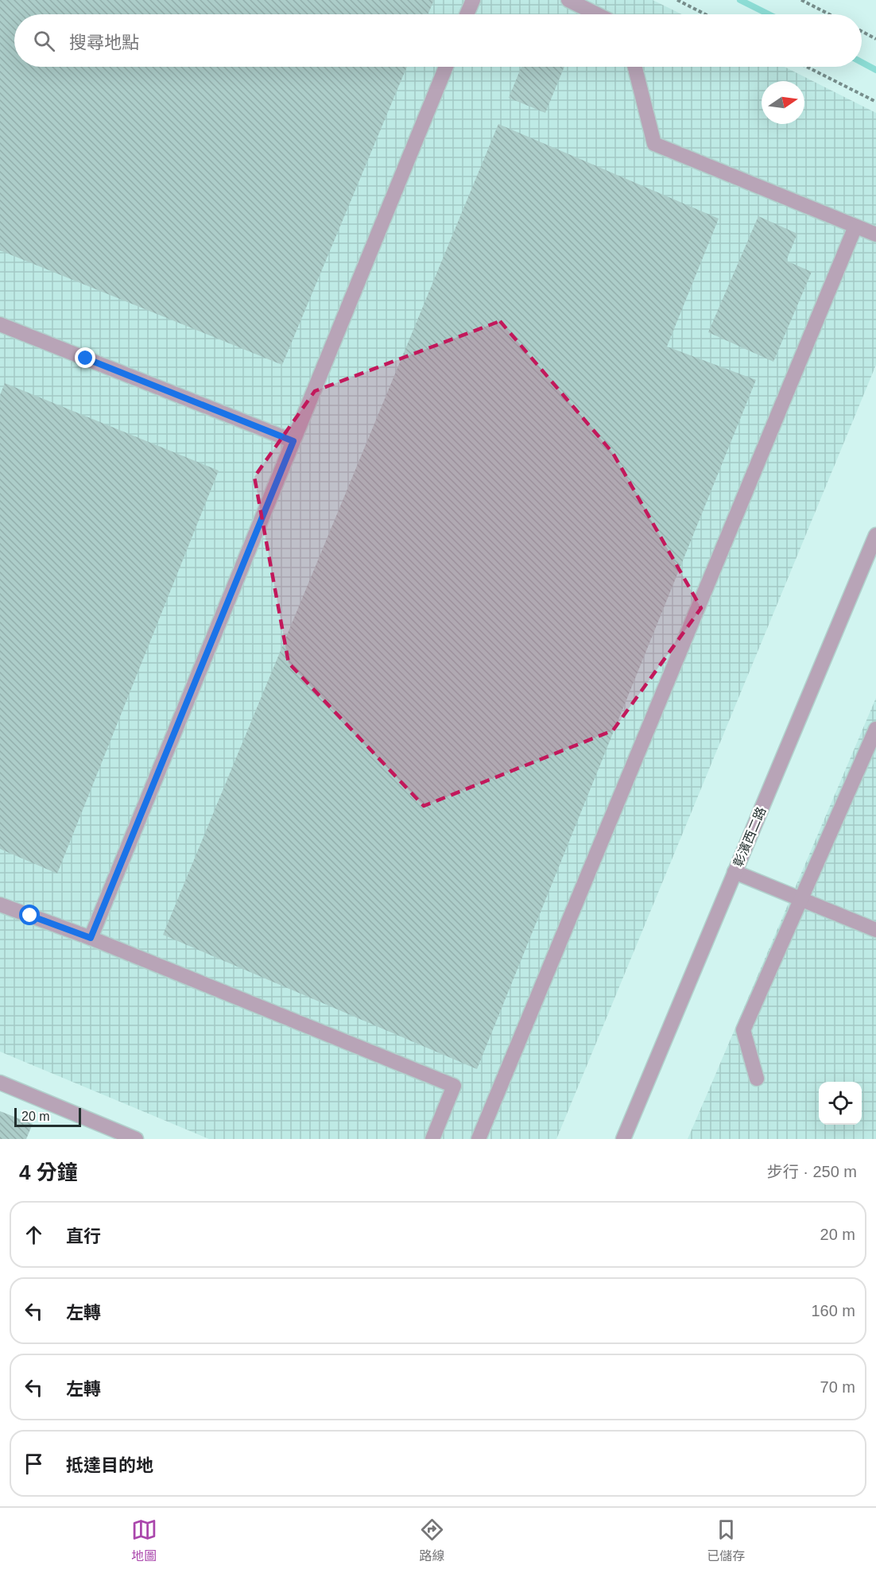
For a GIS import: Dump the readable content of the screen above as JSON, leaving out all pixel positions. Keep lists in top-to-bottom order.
{
  "streets": {
    "street": ["彰濱西二路"]
  },
  "scale_bar": "20 m",
  "north": "right",
  "page": {
    "search": "搜尋地點",
    "scale": "20 m",
    "heading": ["4 分鐘", "步行 · 250 m"],
    "list": [
      ["直行", "20 m"],
      ["左轉", "160 m"],
      ["左轉", "70 m"],
      "抵達目的地"
    ],
    "nav": ["地圖", "路線", "已儲存"]
  }
}
